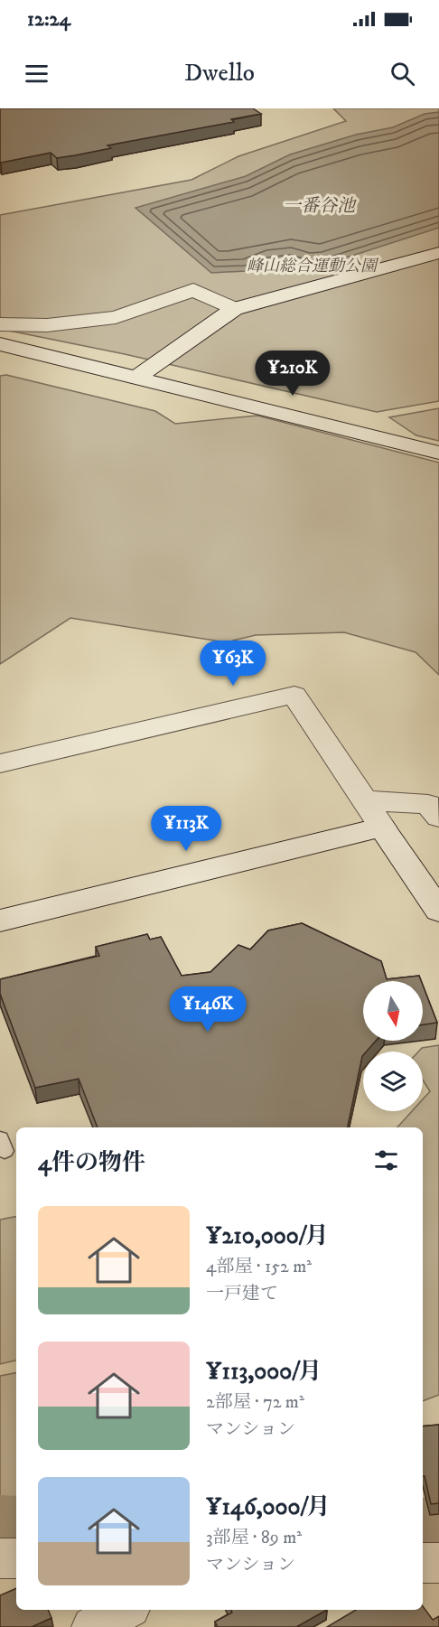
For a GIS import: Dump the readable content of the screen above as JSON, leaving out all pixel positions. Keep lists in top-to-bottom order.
{
  "water": ["一番谷池"],
  "parks": ["峰山総合運動公園"],
  "north": "bottom",
  "page": {
    "status": "12:24",
    "header": "Dwello",
    "price": [
      "¥210K",
      "¥63K",
      "¥113K",
      "¥146K"
    ],
    "heading": "4件の物件",
    "list": [
      {
        "name": "¥210,000/月",
        "note": "4部屋 · 152 m² · 一戸建て"
      },
      {
        "name": "¥113,000/月",
        "note": "2部屋 · 72 m² · マンション"
      },
      {
        "name": "¥146,000/月",
        "note": "3部屋 · 89 m² · マンション"
      }
    ]
  }
}
